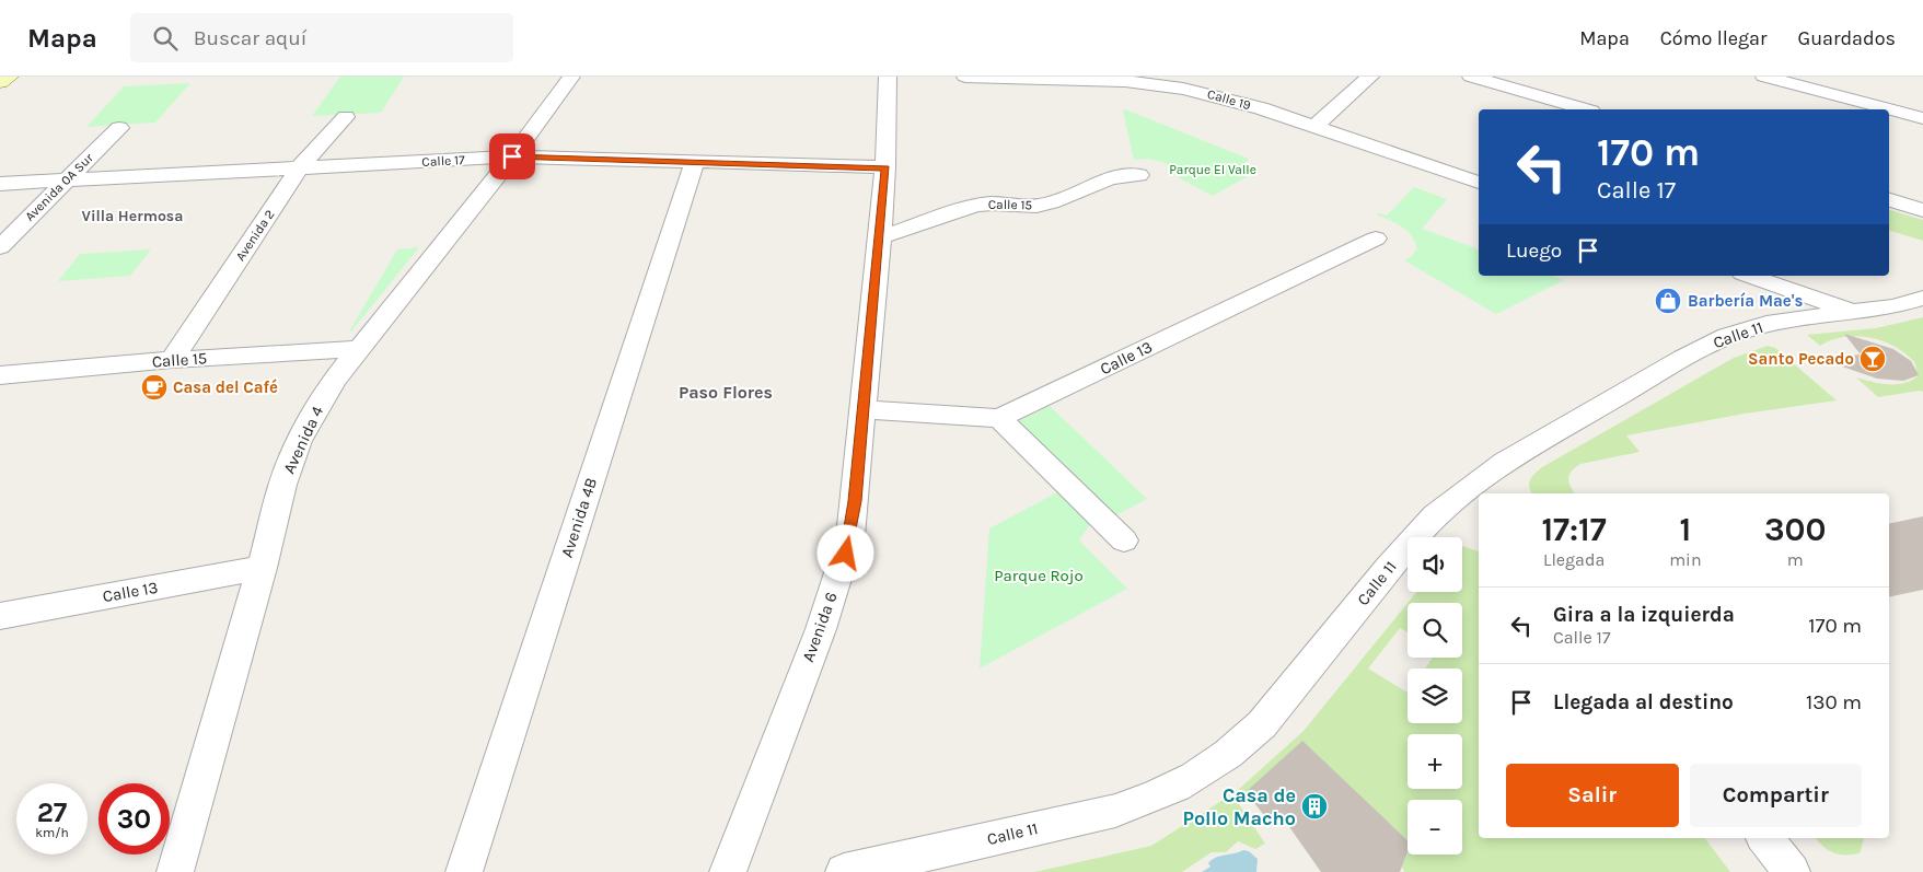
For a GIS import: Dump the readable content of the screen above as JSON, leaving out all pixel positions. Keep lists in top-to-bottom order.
{
  "streets": {
    "street": [
      "Calle 19",
      "Calle 17",
      "Avenida 0A Sur",
      "Calle 15",
      "Avenida 2",
      "Calle 11",
      "Calle 13",
      "Avenida 4",
      "Avenida 4B",
      "Avenida 6"
    ]
  },
  "crossings": [
    ["Calle 17", "Avenida 0A Sur"],
    ["Calle 17", "Avenida 2"],
    ["Calle 17", "Avenida 4"],
    ["Calle 17", "Avenida 4B"],
    ["Calle 17", "Avenida 6"],
    ["Calle 15", "Avenida 2"],
    ["Calle 15", "Avenida 4"],
    ["Calle 15", "Avenida 6"],
    ["Calle 13", "Avenida 4"],
    ["Calle 13", "Avenida 6"]
  ],
  "districts": ["Villa Hermosa", "Paso Flores"],
  "parks": ["Parque El Valle", "Parque Rojo"],
  "places": {
    "shop": ["Barbería Mae's"],
    "bar": ["Santo Pecado"],
    "cafe": ["Casa del Café"],
    "building": ["Casa de Pollo Macho"]
  },
  "page": {
    "header": "Mapa",
    "search": "Buscar aquí",
    "nav": ["Mapa", "Cómo llegar", "Guardados"],
    "turn": ["170 m", "Calle 17"],
    "then": "Luego",
    "eta": [
      "17:17",
      "Llegada",
      "1",
      "min",
      "300",
      "m"
    ],
    "map_buttons": ["+", "−"],
    "list": [
      {
        "name": "Gira a la izquierda",
        "note": "Calle 17",
        "value": "170 m"
      },
      {
        "name": "Llegada al destino",
        "value": "130 m"
      }
    ],
    "buttons": ["Salir", "Compartir"],
    "speed": "27 km/h",
    "limit": "30"
  }
}
